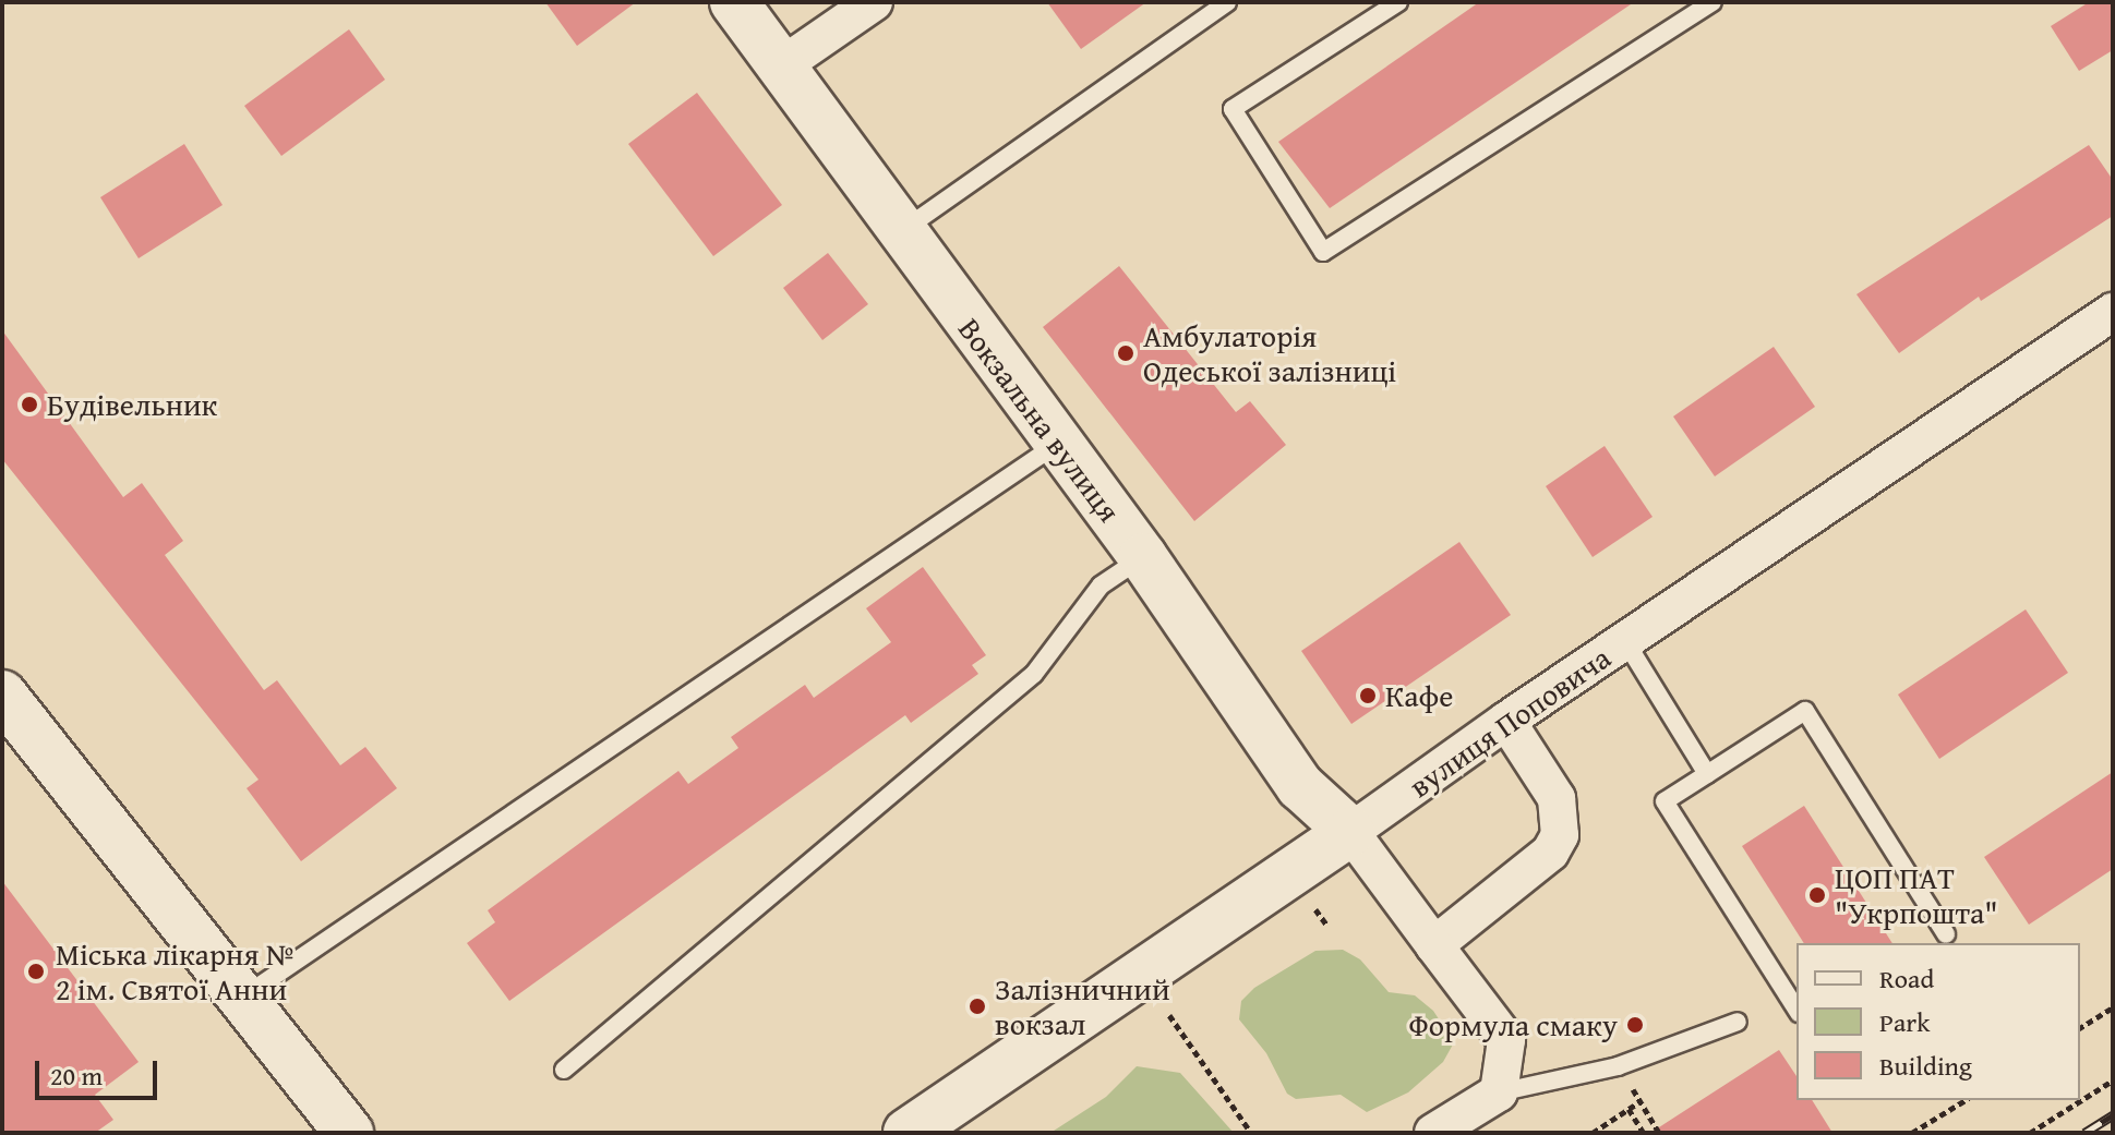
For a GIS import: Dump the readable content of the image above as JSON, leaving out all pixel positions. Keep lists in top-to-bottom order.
{
  "streets": {
    "street": ["Вокзальна вулиця", "вулиця Поповича"]
  },
  "crossings": [
    ["Вокзальна вулиця", "вулиця Поповича"]
  ],
  "places": [
    "Амбулаторія Одеської залізниці",
    "Будівельник",
    "Кафе",
    "ЦОП ПАТ \"Укрпошта\"",
    "Міська лікарня № 2 ім. Святої Анни",
    "Залізничний вокзал",
    "Формула смаку"
  ],
  "legend": ["Road", "Park", "Building"],
  "scale_bar": "20 m"
}
